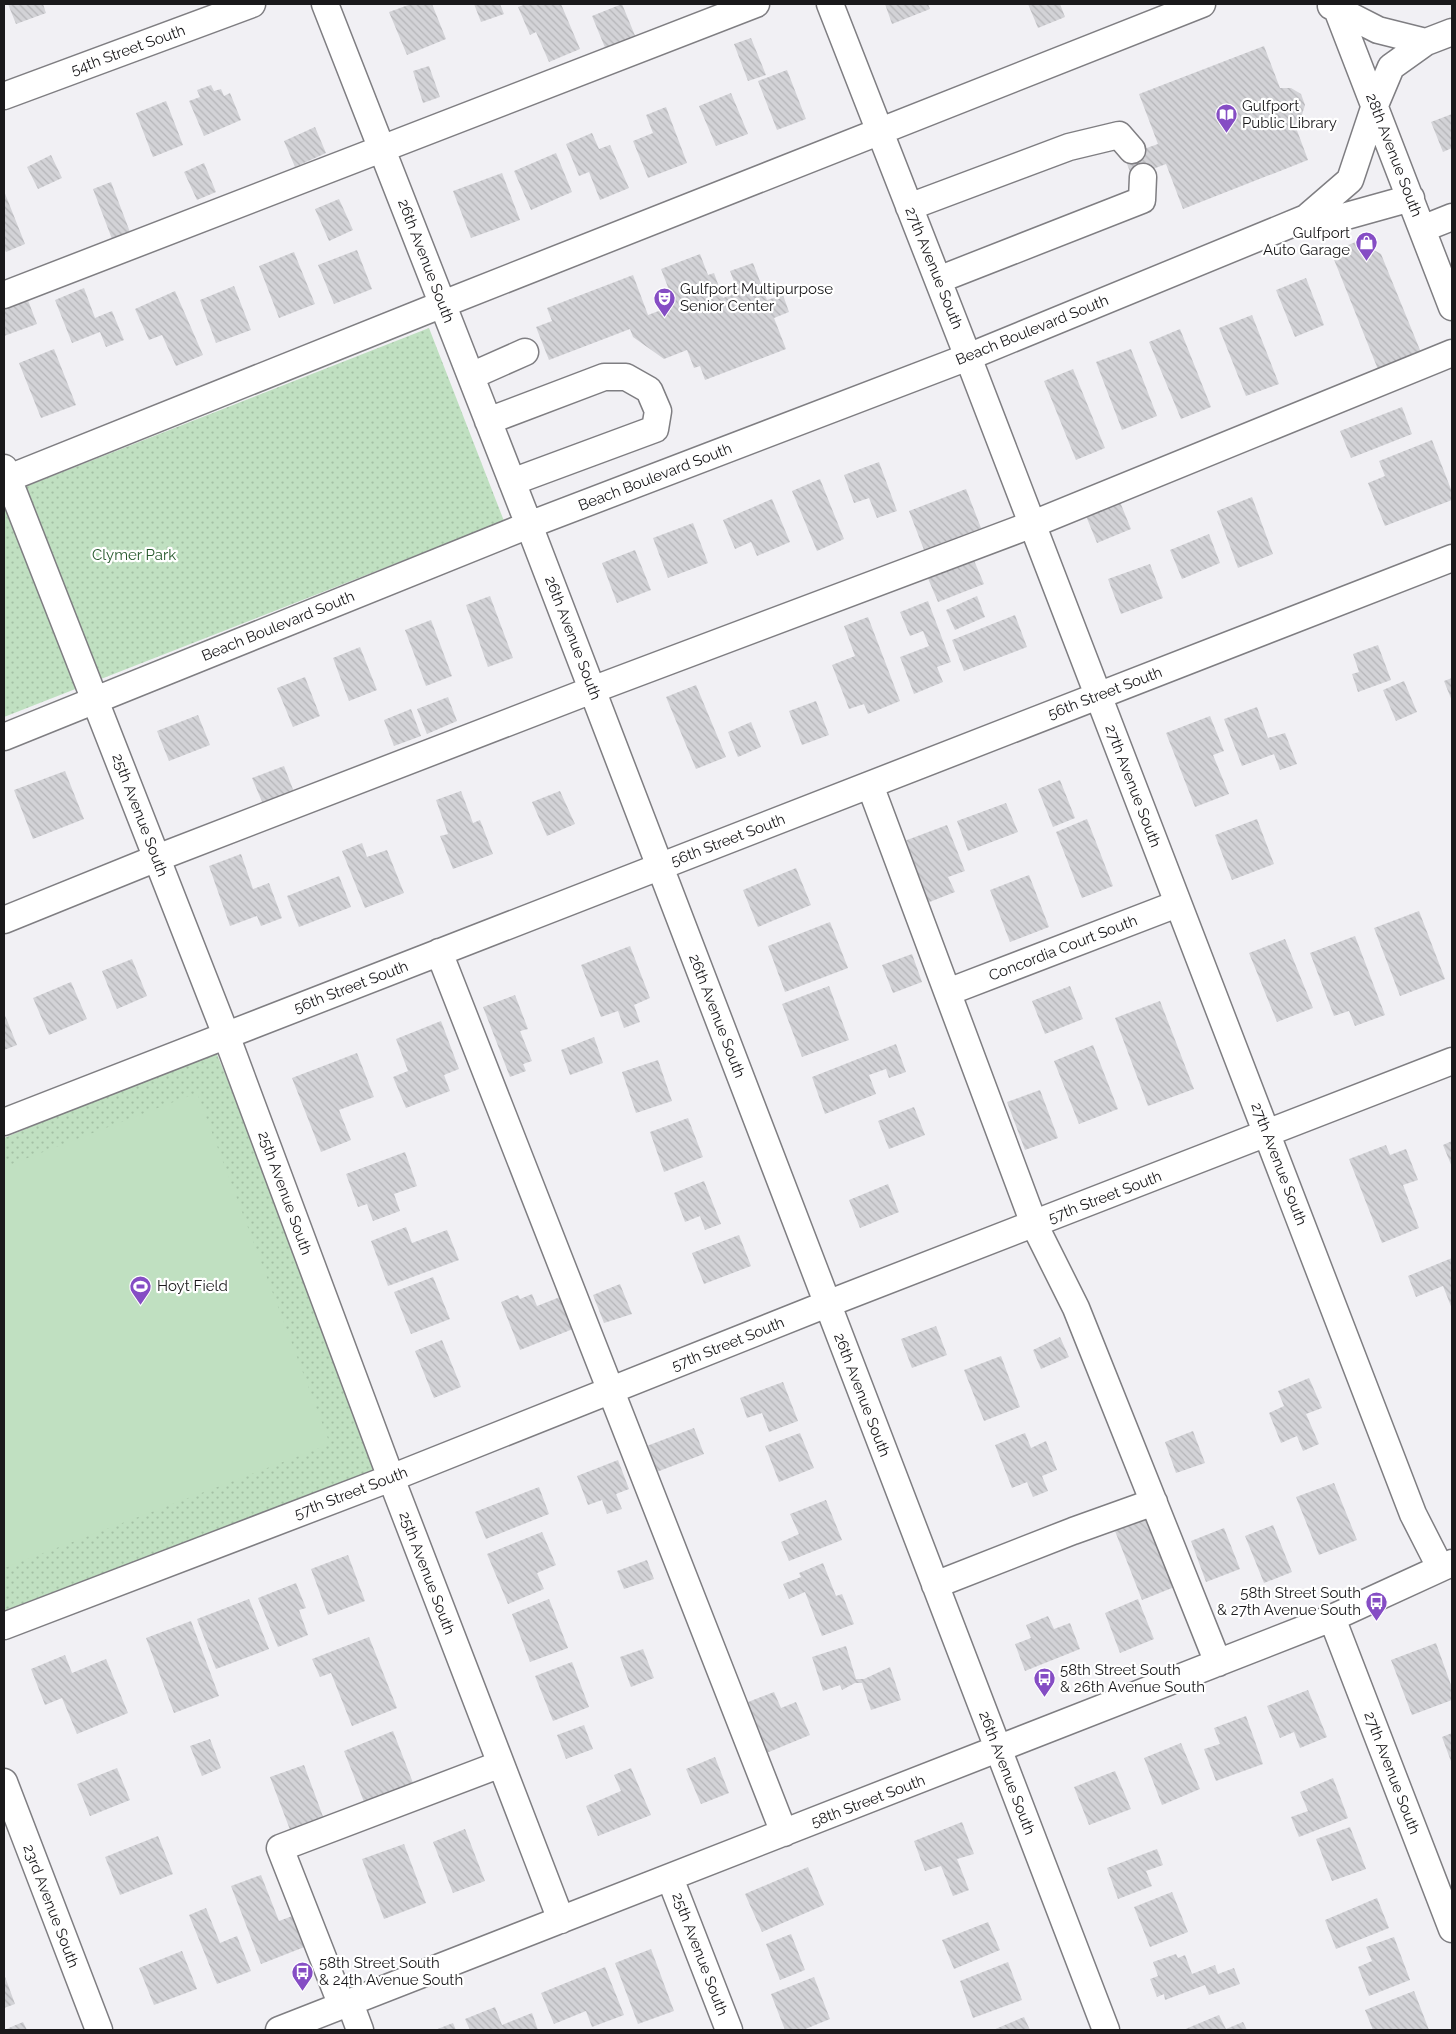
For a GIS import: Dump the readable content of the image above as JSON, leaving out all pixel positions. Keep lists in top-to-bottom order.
{
  "streets": {
    "street": [
      "54th Street South",
      "28th Avenue South",
      "26th Avenue South",
      "27th Avenue South",
      "Beach Boulevard South",
      "56th Street South",
      "25th Avenue South",
      "Concordia Court South",
      "57th Street South",
      "58th Street South",
      "23rd Avenue South"
    ]
  },
  "crossings": [
    ["28th Avenue South", "Beach Boulevard South"],
    ["26th Avenue South", "Beach Boulevard South"],
    ["26th Avenue South", "56th Street South"],
    ["26th Avenue South", "57th Street South"],
    ["26th Avenue South", "58th Street South"],
    ["27th Avenue South", "Beach Boulevard South"],
    ["27th Avenue South", "56th Street South"],
    ["27th Avenue South", "Concordia Court South"],
    ["27th Avenue South", "57th Street South"],
    ["27th Avenue South", "58th Street South"],
    ["Beach Boulevard South", "25th Avenue South"],
    ["56th Street South", "25th Avenue South"],
    ["25th Avenue South", "57th Street South"],
    ["25th Avenue South", "58th Street South"]
  ],
  "parks": ["Clymer Park"],
  "places": {
    "library": ["Gulfport Public Library"],
    "shop": ["Gulfport Auto Garage"],
    "theatre": ["Gulfport Multipurpose Senior Center"],
    "sports": ["Hoyt Field"],
    "bus stop": ["58th Street South & 27th Avenue South", "58th Street South & 26th Avenue South", "58th Street South & 24th Avenue South"]
  }
}
